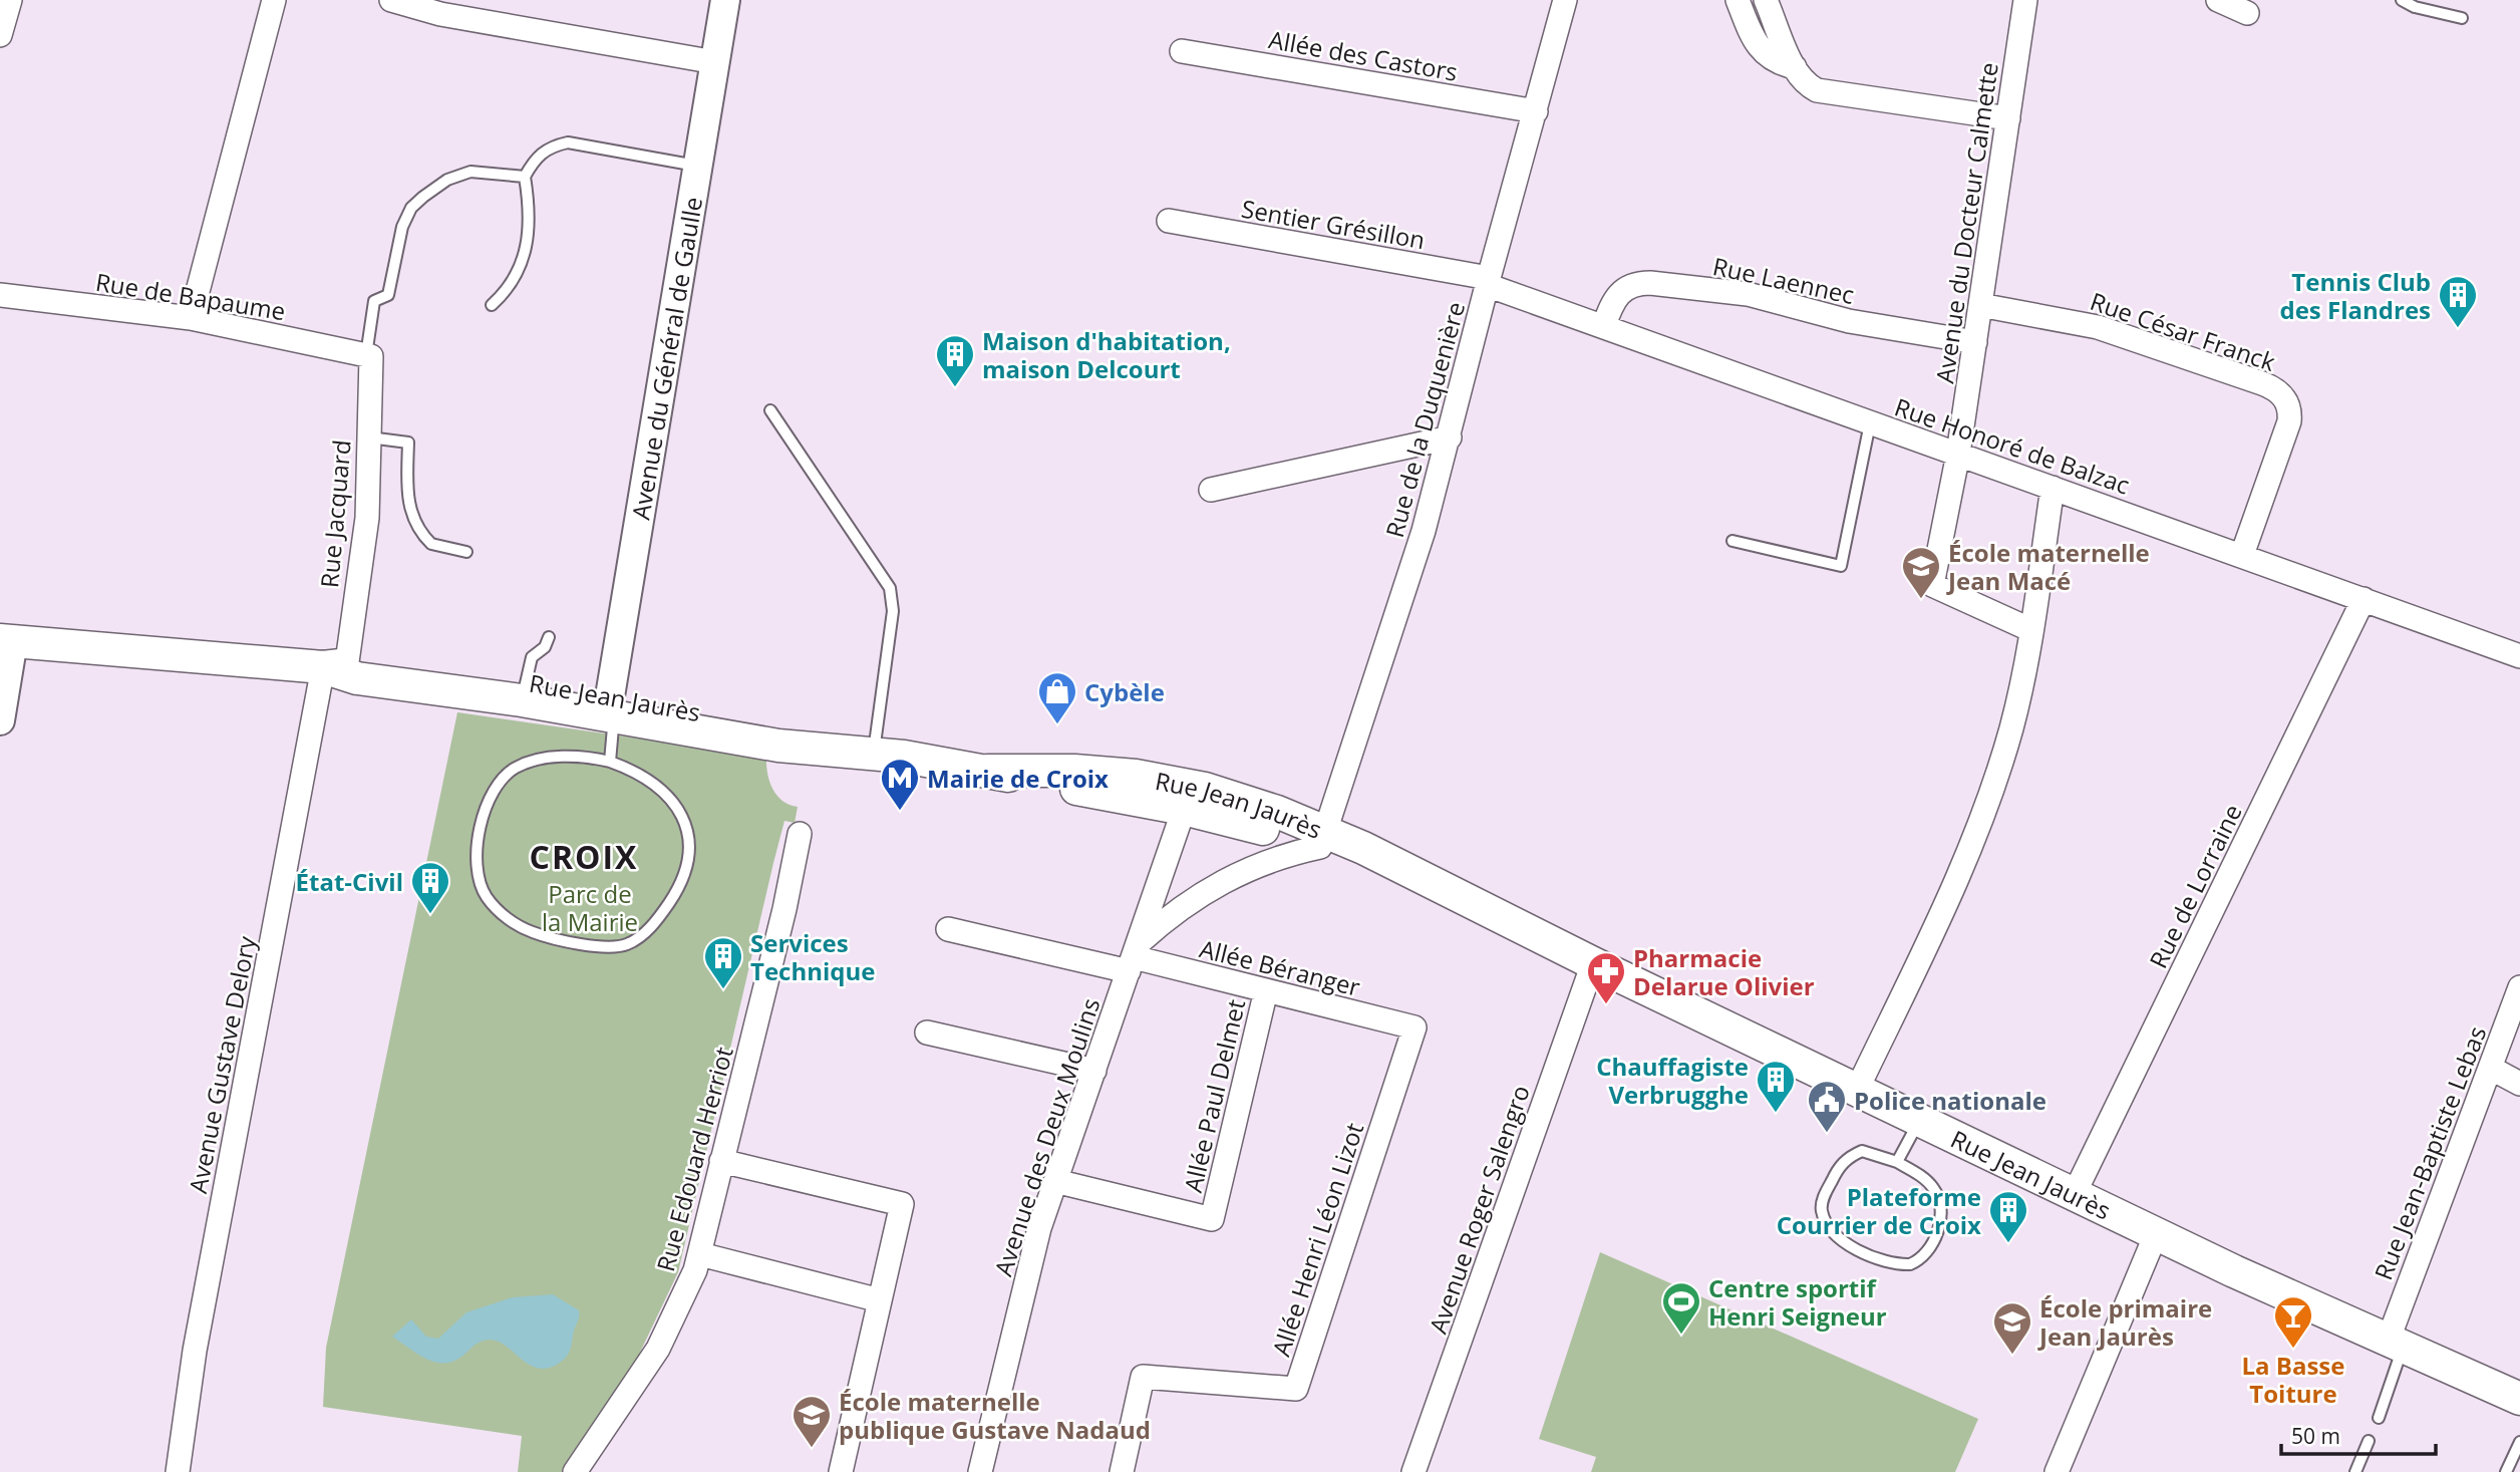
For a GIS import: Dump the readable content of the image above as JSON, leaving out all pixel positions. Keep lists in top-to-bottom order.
{
  "streets": {
    "main road": ["Rue Jean Jaurès"],
    "street": [
      "Allée des Castors",
      "Avenue du Docteur Calmette",
      "Sentier Grésillon",
      "Rue Laennec",
      "Rue de Bapaume",
      "Rue César Franck",
      "Avenue du Général de Gaulle",
      "Rue de la Duquenière",
      "Rue Honoré de Balzac",
      "Rue Jacquard",
      "Rue de Lorraine",
      "Allée Béranger",
      "Avenue Gustave Delory",
      "Allée Paul Delmet",
      "Avenue des Deux Moulins",
      "Rue Jean-Baptiste Lebas",
      "Rue Edouard Herriot",
      "Avenue Roger Salengro",
      "Allée Henri Léon Lizot"
    ]
  },
  "crossings": [
    ["Allée des Castors", "Rue de la Duquenière"],
    ["Avenue du Docteur Calmette", "Rue Laennec"],
    ["Avenue du Docteur Calmette", "Rue César Franck"],
    ["Avenue du Docteur Calmette", "Rue Honoré de Balzac"],
    ["Sentier Grésillon", "Rue de la Duquenière"],
    ["Sentier Grésillon", "Rue Honoré de Balzac"],
    ["Rue Laennec", "Rue Honoré de Balzac"],
    ["Rue de Bapaume", "Rue Jacquard"],
    ["Rue César Franck", "Rue Honoré de Balzac"],
    ["Avenue du Général de Gaulle", "Rue Jean Jaurès"],
    ["Rue de la Duquenière", "Rue Honoré de Balzac"],
    ["Rue de la Duquenière", "Rue Jean Jaurès"],
    ["Rue de la Duquenière", "Avenue des Deux Moulins"],
    ["Rue Honoré de Balzac", "Rue de Lorraine"],
    ["Rue Jacquard", "Rue Jean Jaurès"],
    ["Rue Jacquard", "Avenue Gustave Delory"],
    ["Rue Jean Jaurès", "Rue de Lorraine"],
    ["Rue Jean Jaurès", "Avenue Gustave Delory"],
    ["Rue Jean Jaurès", "Avenue des Deux Moulins"],
    ["Rue Jean Jaurès", "Rue Jean-Baptiste Lebas"],
    ["Rue Jean Jaurès", "Avenue Roger Salengro"],
    ["Allée Béranger", "Allée Paul Delmet"],
    ["Allée Béranger", "Avenue des Deux Moulins"],
    ["Allée Béranger", "Allée Henri Léon Lizot"],
    ["Allée Paul Delmet", "Avenue des Deux Moulins"]
  ],
  "districts": ["CROIX"],
  "parks": ["Parc de la Mairie"],
  "places": {
    "building": [
      "Tennis Club des Flandres",
      "Maison d'habitation, maison Delcourt",
      "État-Civil",
      "Services Technique",
      "Chauffagiste Verbrugghe",
      "Plateforme Courrier de Croix"
    ],
    "school or university": ["École maternelle Jean Macé", "École primaire Jean Jaurès", "École maternelle publique Gustave Nadaud"],
    "shop": ["Cybèle"],
    "metro station": ["Mairie de Croix"],
    "pharmacy": ["Pharmacie Delarue Olivier"],
    "public building": ["Police nationale"],
    "sports": ["Centre sportif Henri Seigneur"],
    "bar": ["La Basse Toiture"]
  },
  "scale_bar": "50 m"
}
